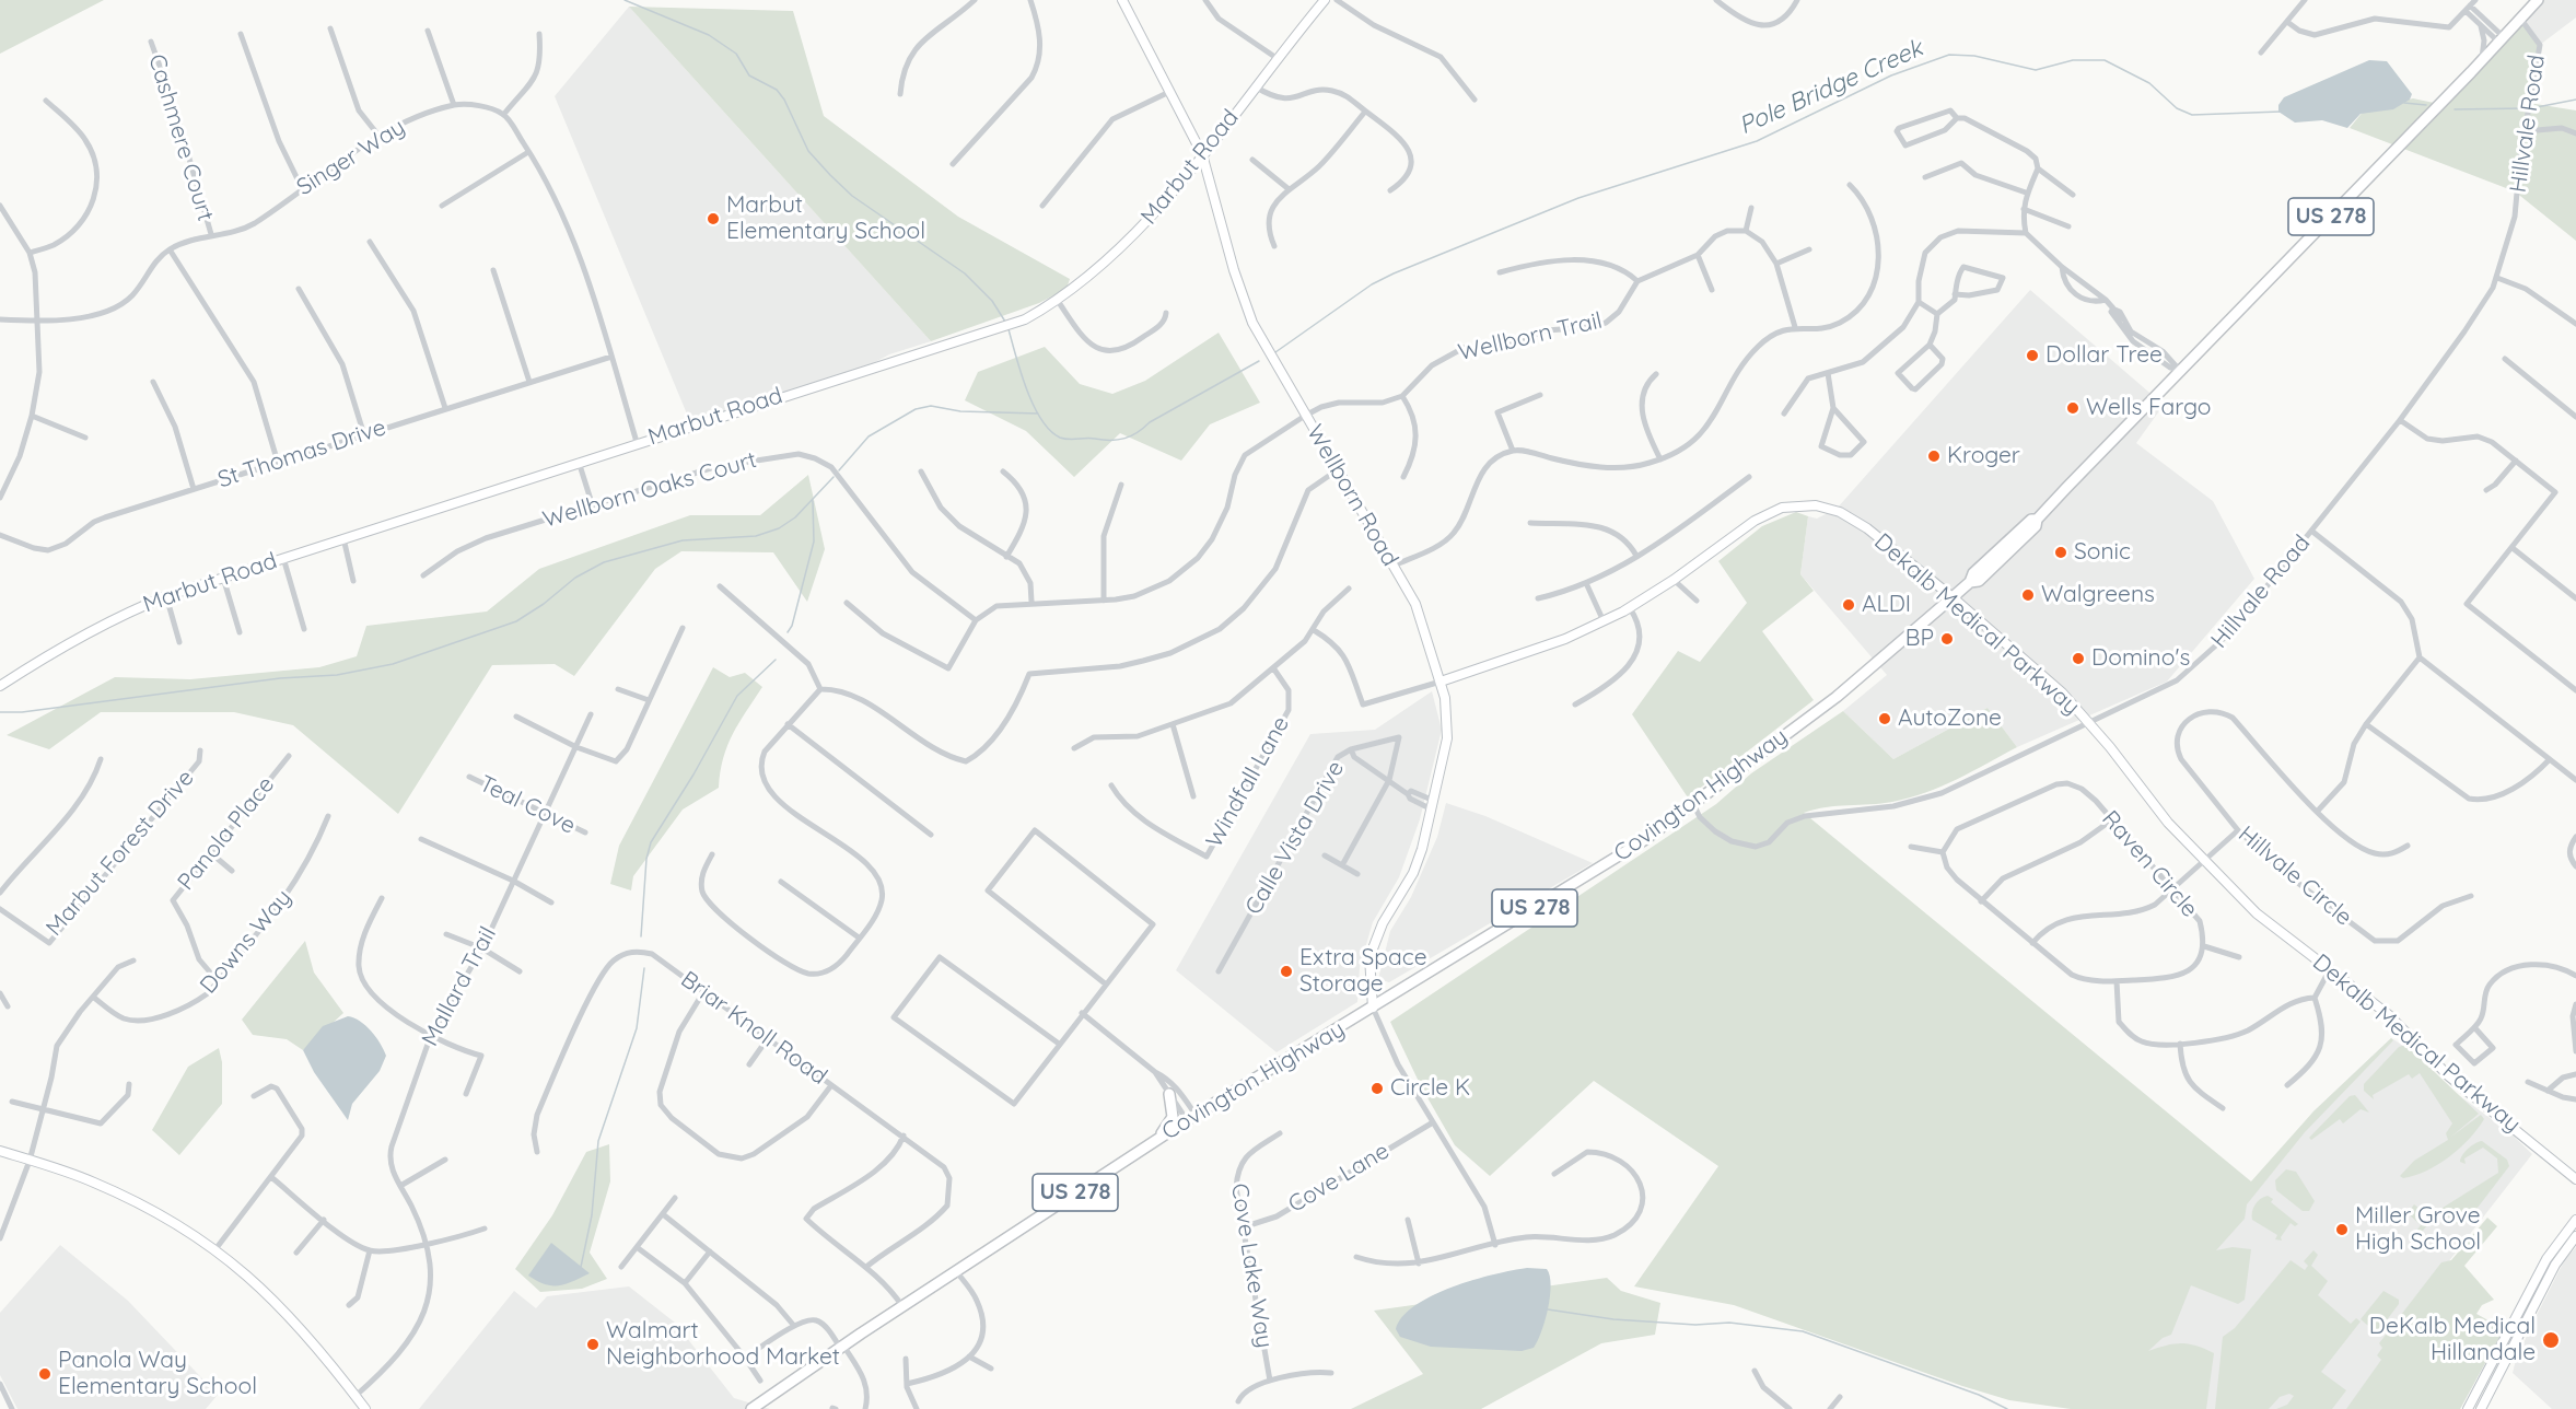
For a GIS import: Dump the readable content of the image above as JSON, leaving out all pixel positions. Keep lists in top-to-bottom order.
{
  "streets": {
    "main road": ["US 278", "Covington Highway"],
    "street": [
      "Hillvale Road",
      "Cashmere Court",
      "Singer Way",
      "Marbut Road",
      "Wellborn Trail",
      "St Thomas Drive",
      "Wellborn Oaks Court",
      "Wellborn Road",
      "Dekalb Medical Parkway",
      "Windfall Lane",
      "Teal Cove",
      "Panola Place",
      "Calle Vista Drive",
      "Marbut Forest Drive",
      "Raven Circle",
      "Hillvale Circle",
      "Downs Way",
      "Mallard Trail",
      "Briar Knoll Road",
      "Cove Lane",
      "Cove Lake Way"
    ]
  },
  "crossings": [
    ["Hillvale Road", "Dekalb Medical Parkway"],
    ["Hillvale Road", "Covington Highway"],
    ["Cashmere Court", "Singer Way"],
    ["Marbut Road", "Wellborn Road"],
    ["Wellborn Road", "Dekalb Medical Parkway"],
    ["Wellborn Road", "Covington Highway"],
    ["Dekalb Medical Parkway", "Covington Highway"],
    ["Teal Cove", "Mallard Trail"],
    ["Panola Place", "Downs Way"],
    ["Cove Lane", "Cove Lake Way"]
  ],
  "water": ["Pole Bridge Creek"],
  "places": [
    "Marbut Elementary School",
    "Dollar Tree",
    "Wells Fargo",
    "Kroger",
    "Sonic",
    "Walgreens",
    "ALDI",
    "BP",
    "Domino's",
    "AutoZone",
    "Extra Space Storage",
    "Circle K",
    "Miller Grove High School",
    "DeKalb Medical Hillandale",
    "Walmart Neighborhood Market",
    "Panola Way Elementary School"
  ]
}
